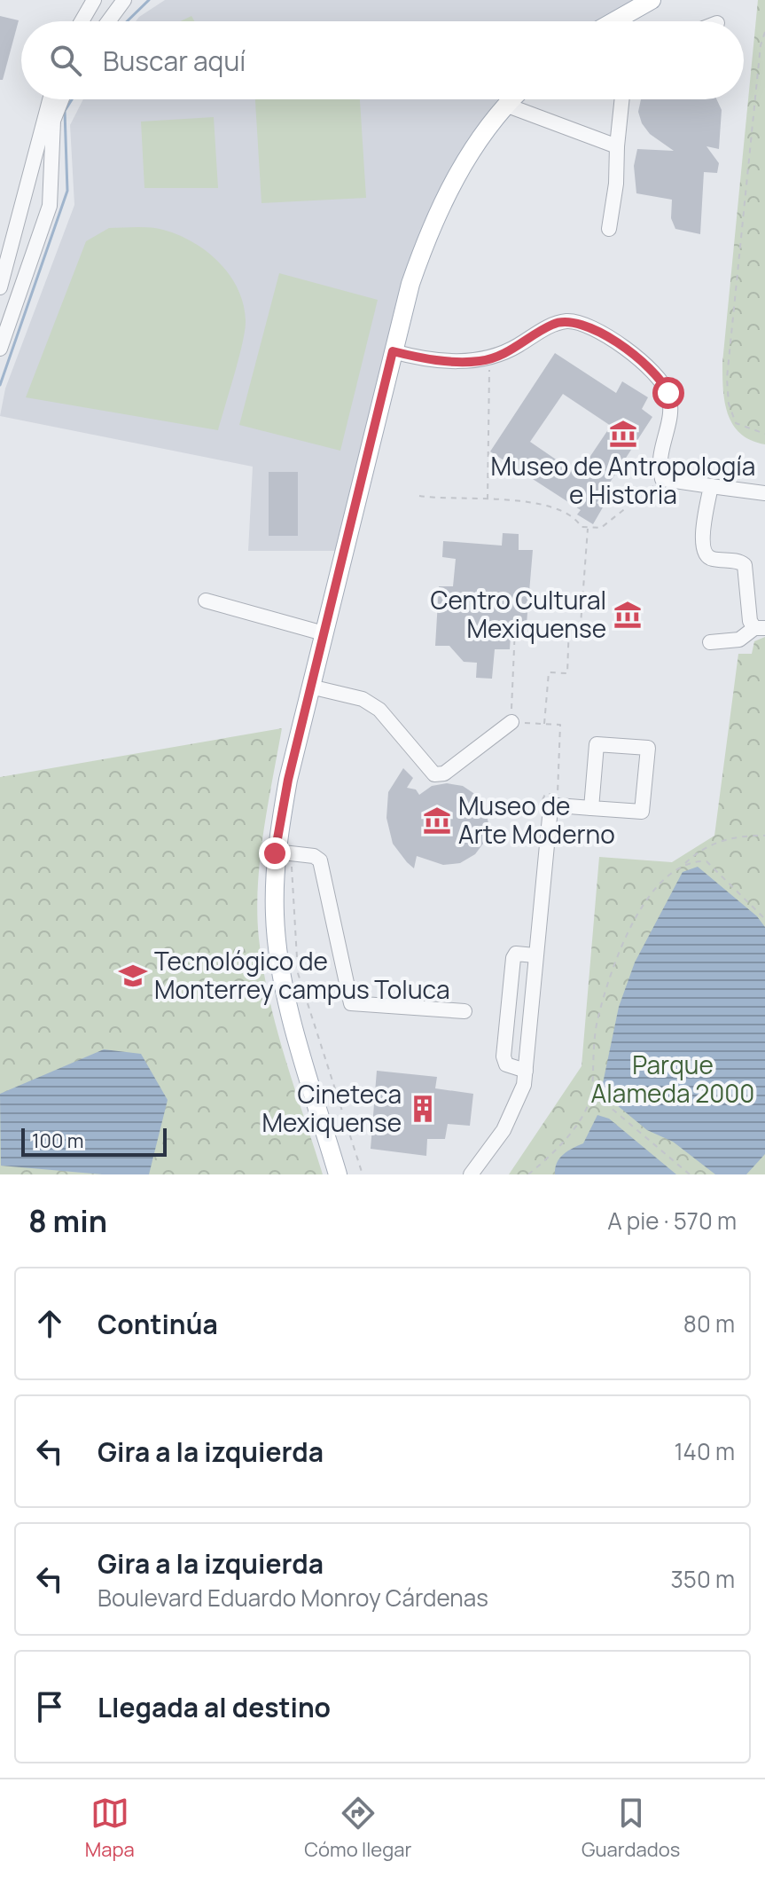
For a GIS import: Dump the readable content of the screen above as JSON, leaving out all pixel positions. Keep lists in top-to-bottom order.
{
  "parks": ["Parque Alameda 2000"],
  "places": {
    "museum": ["Museo de Antropología e Historia", "Centro Cultural Mexiquense", "Museo de Arte Moderno"],
    "school or university": ["Tecnológico de Monterrey campus Toluca"],
    "building": ["Cineteca Mexiquense"]
  },
  "scale_bar": "100 m",
  "page": {
    "search": "Buscar aquí",
    "scale": "100 m",
    "heading": ["8 min", "A pie · 570 m"],
    "list": [
      ["Continúa", "80 m"],
      ["Gira a la izquierda", "140 m"],
      ["Gira a la izquierda", "Boulevard Eduardo Monroy Cárdenas", "350 m"],
      "Llegada al destino"
    ],
    "nav": ["Mapa", "Cómo llegar", "Guardados"]
  }
}
